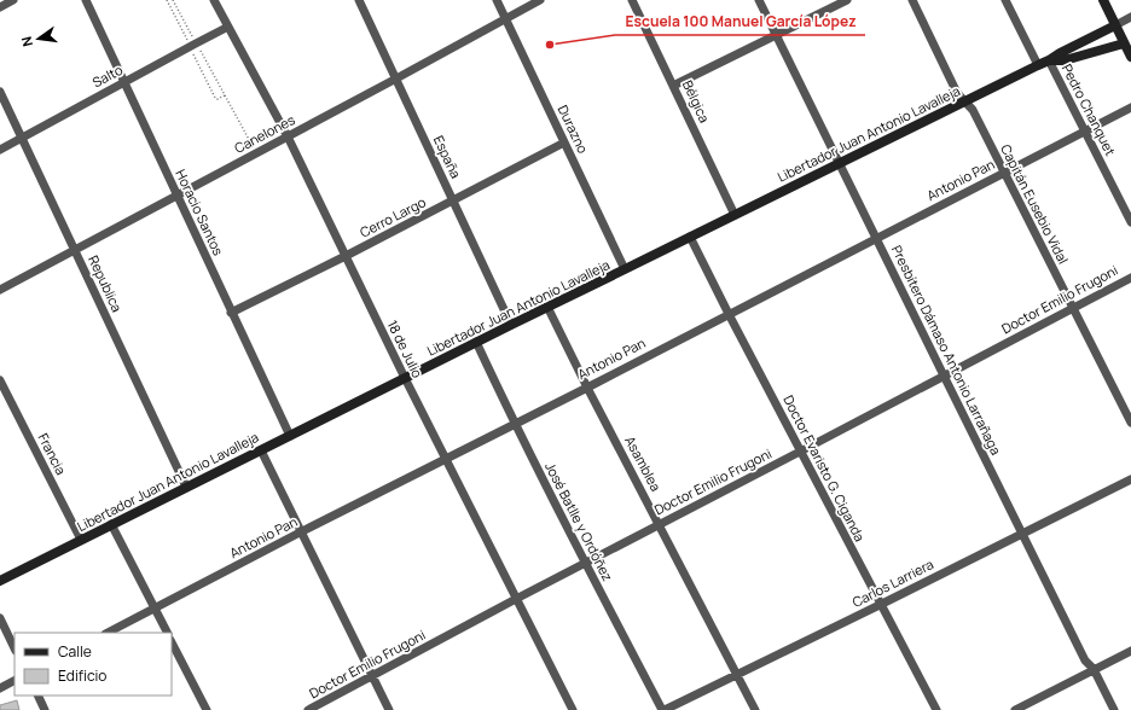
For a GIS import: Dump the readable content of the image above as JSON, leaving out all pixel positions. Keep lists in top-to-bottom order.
{
  "streets": {
    "street": [
      "Salto",
      "Bélgica",
      "Pedro Chanquet",
      "Durazno",
      "Canelones",
      "Libertador Juan Antonio Lavalleja",
      "España",
      "Antonio Pan",
      "Capitán Eusebio Vidal",
      "Horacio Santos",
      "Cerro Largo",
      "Republica",
      "Doctor Emilio Frugoni",
      "18 de Julio",
      "Presbítero Dámaso Antonio Larrañaga",
      "Francia",
      "Asamblea",
      "Doctor Evaristo G. Ciganda",
      "José Batlle y Ordóñez",
      "Carlos Larriera"
    ]
  },
  "crossings": [
    ["Salto", "Horacio Santos"],
    ["Salto", "Republica"],
    ["Salto", "18 de Julio"],
    ["Bélgica", "Libertador Juan Antonio Lavalleja"],
    ["Pedro Chanquet", "Libertador Juan Antonio Lavalleja"],
    ["Pedro Chanquet", "Antonio Pan"],
    ["Durazno", "Canelones"],
    ["Durazno", "Libertador Juan Antonio Lavalleja"],
    ["Durazno", "Cerro Largo"],
    ["Canelones", "España"],
    ["Canelones", "Horacio Santos"],
    ["Canelones", "Republica"],
    ["Canelones", "18 de Julio"],
    ["Libertador Juan Antonio Lavalleja", "España"],
    ["Libertador Juan Antonio Lavalleja", "Capitán Eusebio Vidal"],
    ["Libertador Juan Antonio Lavalleja", "Horacio Santos"],
    ["Libertador Juan Antonio Lavalleja", "Republica"],
    ["Libertador Juan Antonio Lavalleja", "18 de Julio"],
    ["Libertador Juan Antonio Lavalleja", "Presbítero Dámaso Antonio Larrañaga"],
    ["Libertador Juan Antonio Lavalleja", "Francia"],
    ["Libertador Juan Antonio Lavalleja", "Asamblea"],
    ["Libertador Juan Antonio Lavalleja", "Doctor Evaristo G. Ciganda"],
    ["Libertador Juan Antonio Lavalleja", "José Batlle y Ordóñez"],
    ["España", "Cerro Largo"],
    ["Antonio Pan", "Capitán Eusebio Vidal"],
    ["Antonio Pan", "18 de Julio"],
    ["Antonio Pan", "Presbítero Dámaso Antonio Larrañaga"],
    ["Antonio Pan", "Asamblea"],
    ["Antonio Pan", "Doctor Evaristo G. Ciganda"],
    ["Antonio Pan", "José Batlle y Ordóñez"],
    ["Capitán Eusebio Vidal", "Doctor Emilio Frugoni"],
    ["Horacio Santos", "Cerro Largo"],
    ["Cerro Largo", "18 de Julio"],
    ["Doctor Emilio Frugoni", "18 de Julio"],
    ["Doctor Emilio Frugoni", "Presbítero Dámaso Antonio Larrañaga"],
    ["Doctor Emilio Frugoni", "Asamblea"],
    ["Doctor Emilio Frugoni", "Doctor Evaristo G. Ciganda"],
    ["Doctor Emilio Frugoni", "José Batlle y Ordóñez"],
    ["Presbítero Dámaso Antonio Larrañaga", "Carlos Larriera"],
    ["Asamblea", "Carlos Larriera"],
    ["Doctor Evaristo G. Ciganda", "Carlos Larriera"],
    ["José Batlle y Ordóñez", "Carlos Larriera"]
  ],
  "places": ["Escuela 100 Manuel García López"],
  "legend": ["Calle", "Edificio"],
  "north": "left"
}
